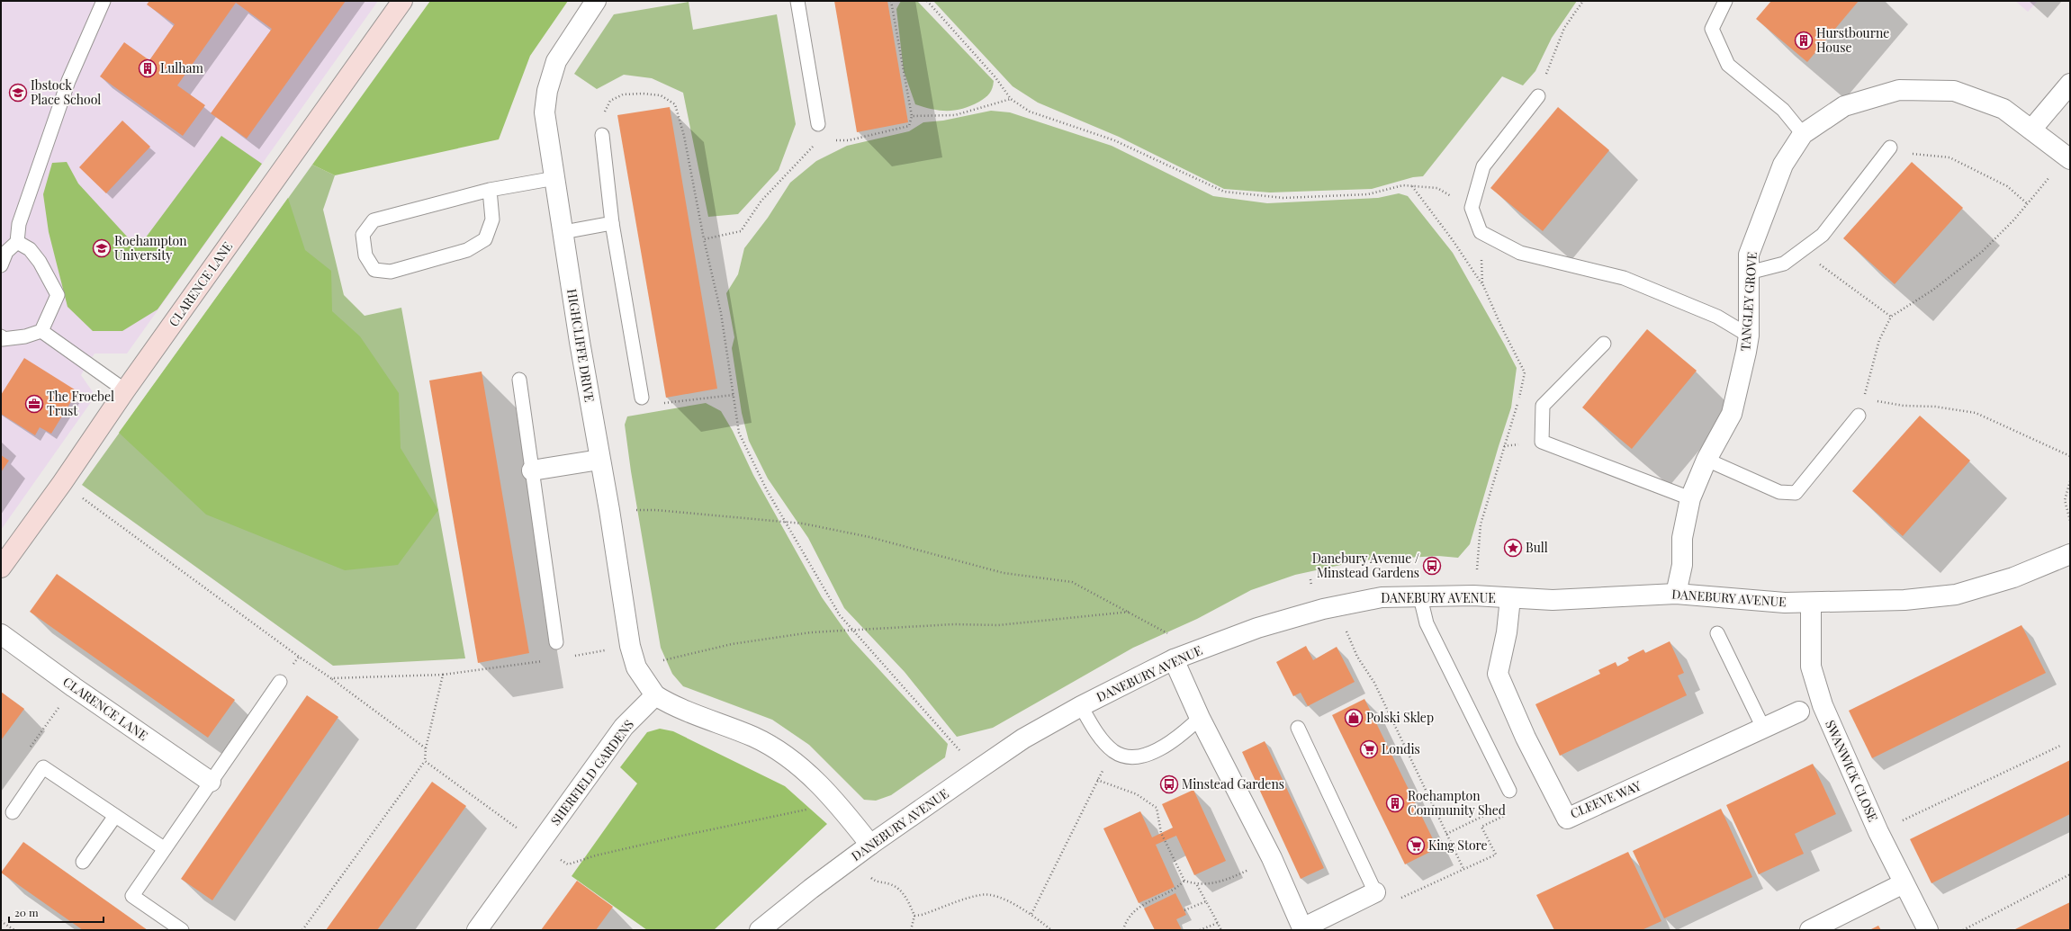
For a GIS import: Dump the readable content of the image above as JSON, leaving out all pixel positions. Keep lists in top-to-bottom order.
{
  "streets": {
    "street": [
      "CLARENCE LANE",
      "TANGLEY GROVE",
      "HIGHCLIFFE DRIVE",
      "DANEBURY AVENUE",
      "SWANWICK CLOSE",
      "SHERFIELD GARDENS",
      "CLEEVE WAY"
    ]
  },
  "crossings": [
    ["TANGLEY GROVE", "DANEBURY AVENUE"],
    ["HIGHCLIFFE DRIVE", "SHERFIELD GARDENS"],
    ["DANEBURY AVENUE", "SWANWICK CLOSE"],
    ["DANEBURY AVENUE", "CLEEVE WAY"]
  ],
  "places": {
    "building": ["Hurstbourne House", "Lulham", "Roehampton Community Shed"],
    "school or university": ["Ibstock Place School", "Roehampton University"],
    "office": ["The Froebel Trust"],
    "place": ["Bull"],
    "bus stop": ["Danebury Avenue / Minstead Gardens", "Minstead Gardens"],
    "shop": ["Polski Sklep"],
    "supermarket": ["Londis", "King Store"]
  },
  "scale_bar": "20 m"
}
